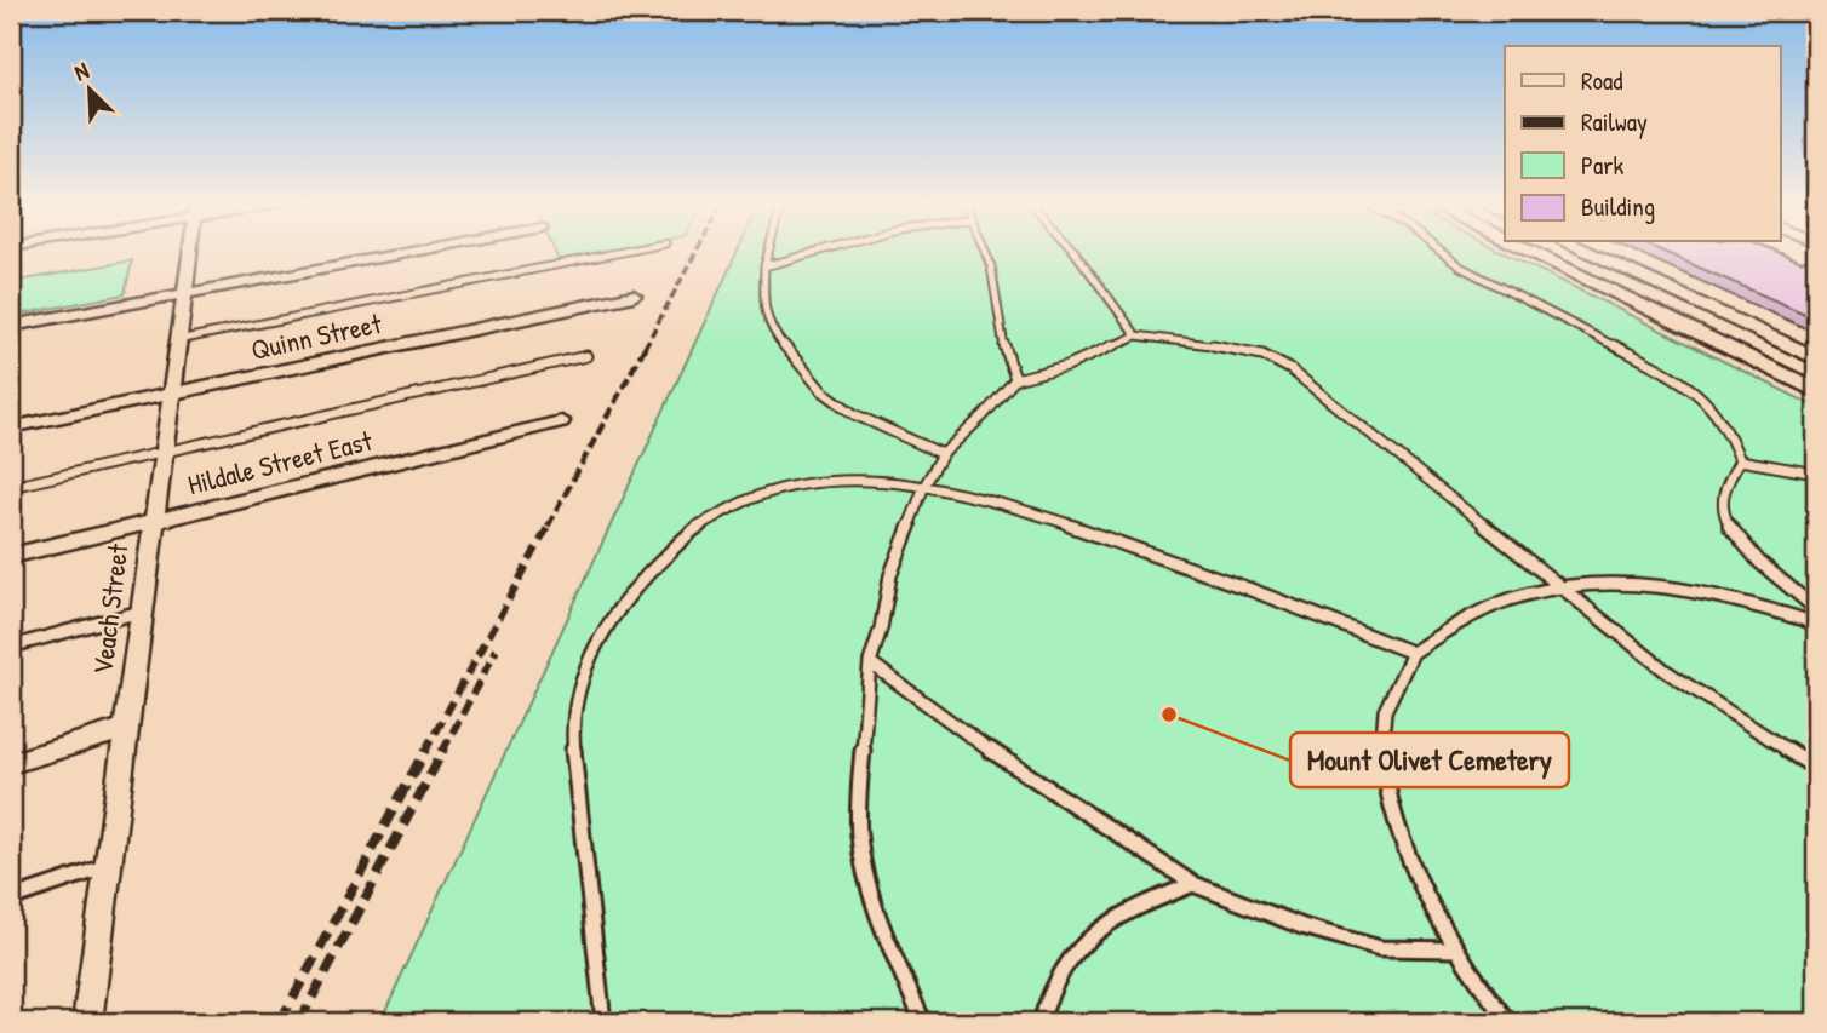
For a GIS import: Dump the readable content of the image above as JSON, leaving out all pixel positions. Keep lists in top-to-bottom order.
{
  "streets": {
    "street": ["Quinn Street", "Hildale Street East", "Veach Street"]
  },
  "crossings": [
    ["Quinn Street", "Veach Street"],
    ["Hildale Street East", "Veach Street"]
  ],
  "places": ["Mount Olivet Cemetery"],
  "legend": [
    "Road",
    "Railway",
    "Park",
    "Building"
  ],
  "north": "top left"
}
